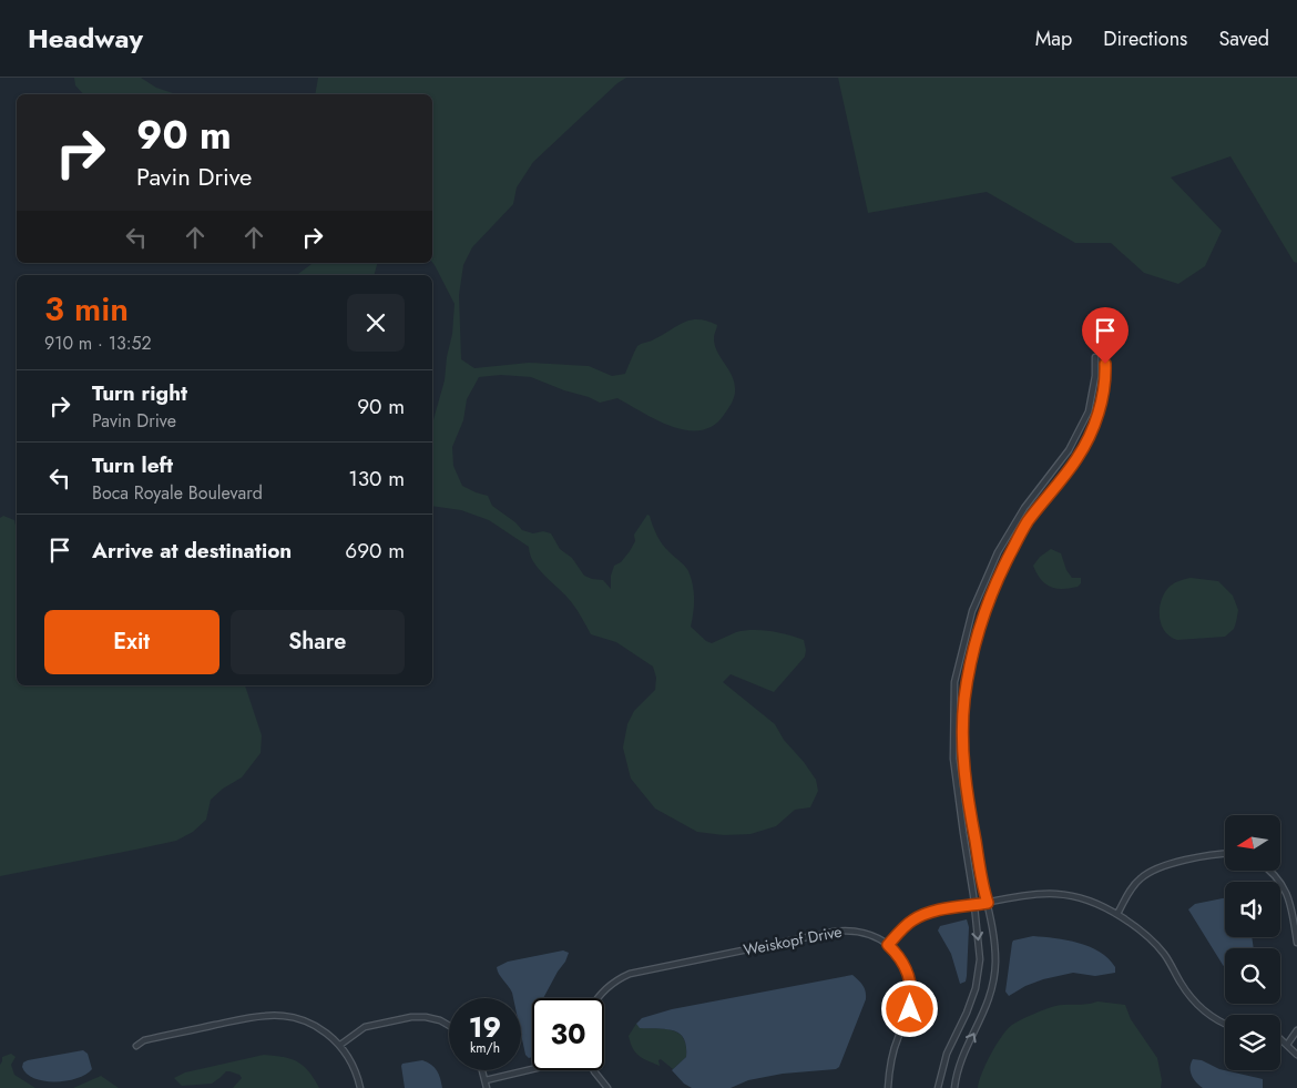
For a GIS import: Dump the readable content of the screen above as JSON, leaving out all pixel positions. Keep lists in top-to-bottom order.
{
  "streets": {
    "street": ["Weiskopf Drive"]
  },
  "north": "left",
  "page": {
    "header": "Headway",
    "nav": ["Map", "Directions", "Saved"],
    "turn": ["90 m", "Pavin Drive"],
    "heading": ["3 min", "910 m · 13:52"],
    "list": [
      {
        "name": "Turn right",
        "note": "Pavin Drive",
        "value": "90 m"
      },
      {
        "name": "Turn left",
        "note": "Boca Royale Boulevard",
        "value": "130 m"
      },
      {
        "name": "Arrive at destination",
        "value": "690 m"
      }
    ],
    "buttons": ["Exit", "Share"],
    "speed": "19 km/h",
    "limit": "30"
  }
}
